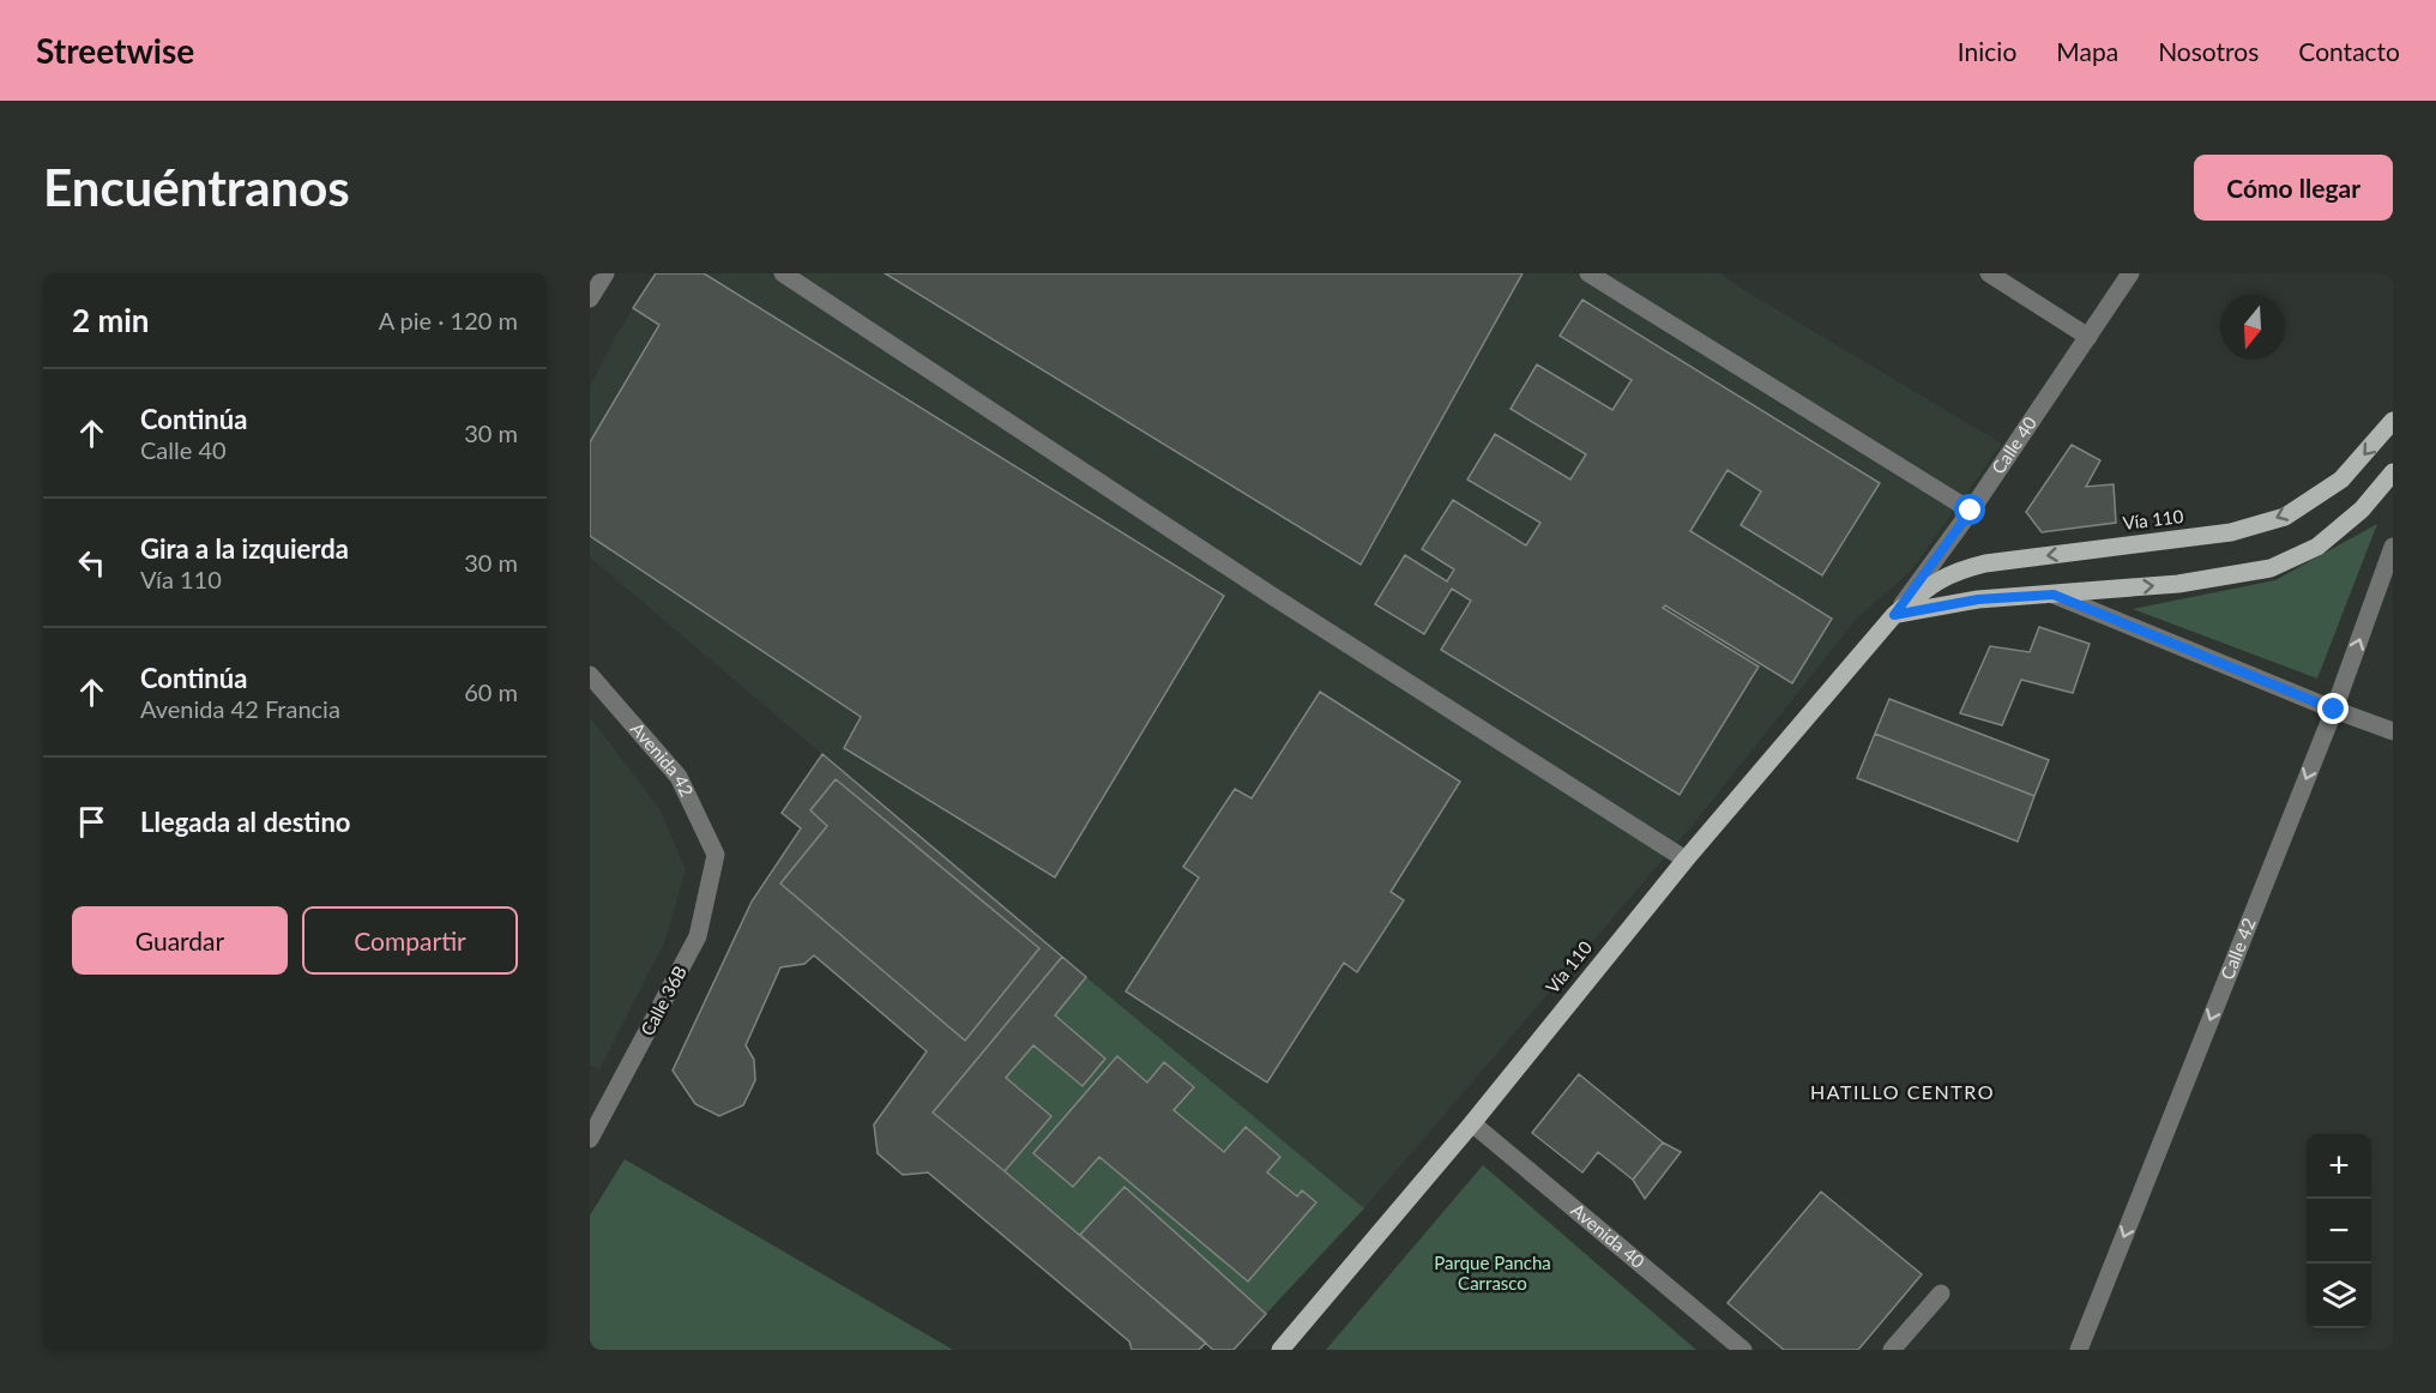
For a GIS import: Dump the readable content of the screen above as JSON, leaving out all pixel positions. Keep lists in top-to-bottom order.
{
  "streets": {
    "main road": ["Vía 110"],
    "street": [
      "Calle 40",
      "Avenida 42",
      "Calle 42",
      "Calle 36B",
      "Avenida 40"
    ]
  },
  "crossings": [
    ["Calle 40", "Vía 110"],
    ["Vía 110", "Avenida 40"],
    ["Avenida 42", "Calle 36B"]
  ],
  "districts": ["HATILLO CENTRO"],
  "parks": ["Parque Pancha Carrasco"],
  "north": "bottom",
  "page": {
    "header": "Streetwise",
    "nav": [
      "Inicio",
      "Mapa",
      "Nosotros",
      "Contacto"
    ],
    "buttons": [
      "Cómo llegar",
      ["Guardar", "Compartir"]
    ],
    "title": "Encuéntranos",
    "heading": ["2 min", "A pie · 120 m"],
    "list": [
      ["Continúa", "Calle 40", "30 m"],
      ["Gira a la izquierda", "Vía 110", "30 m"],
      ["Continúa", "Avenida 42 Francia", "60 m"],
      "Llegada al destino"
    ],
    "map_buttons": ["+", "−"]
  }
}
